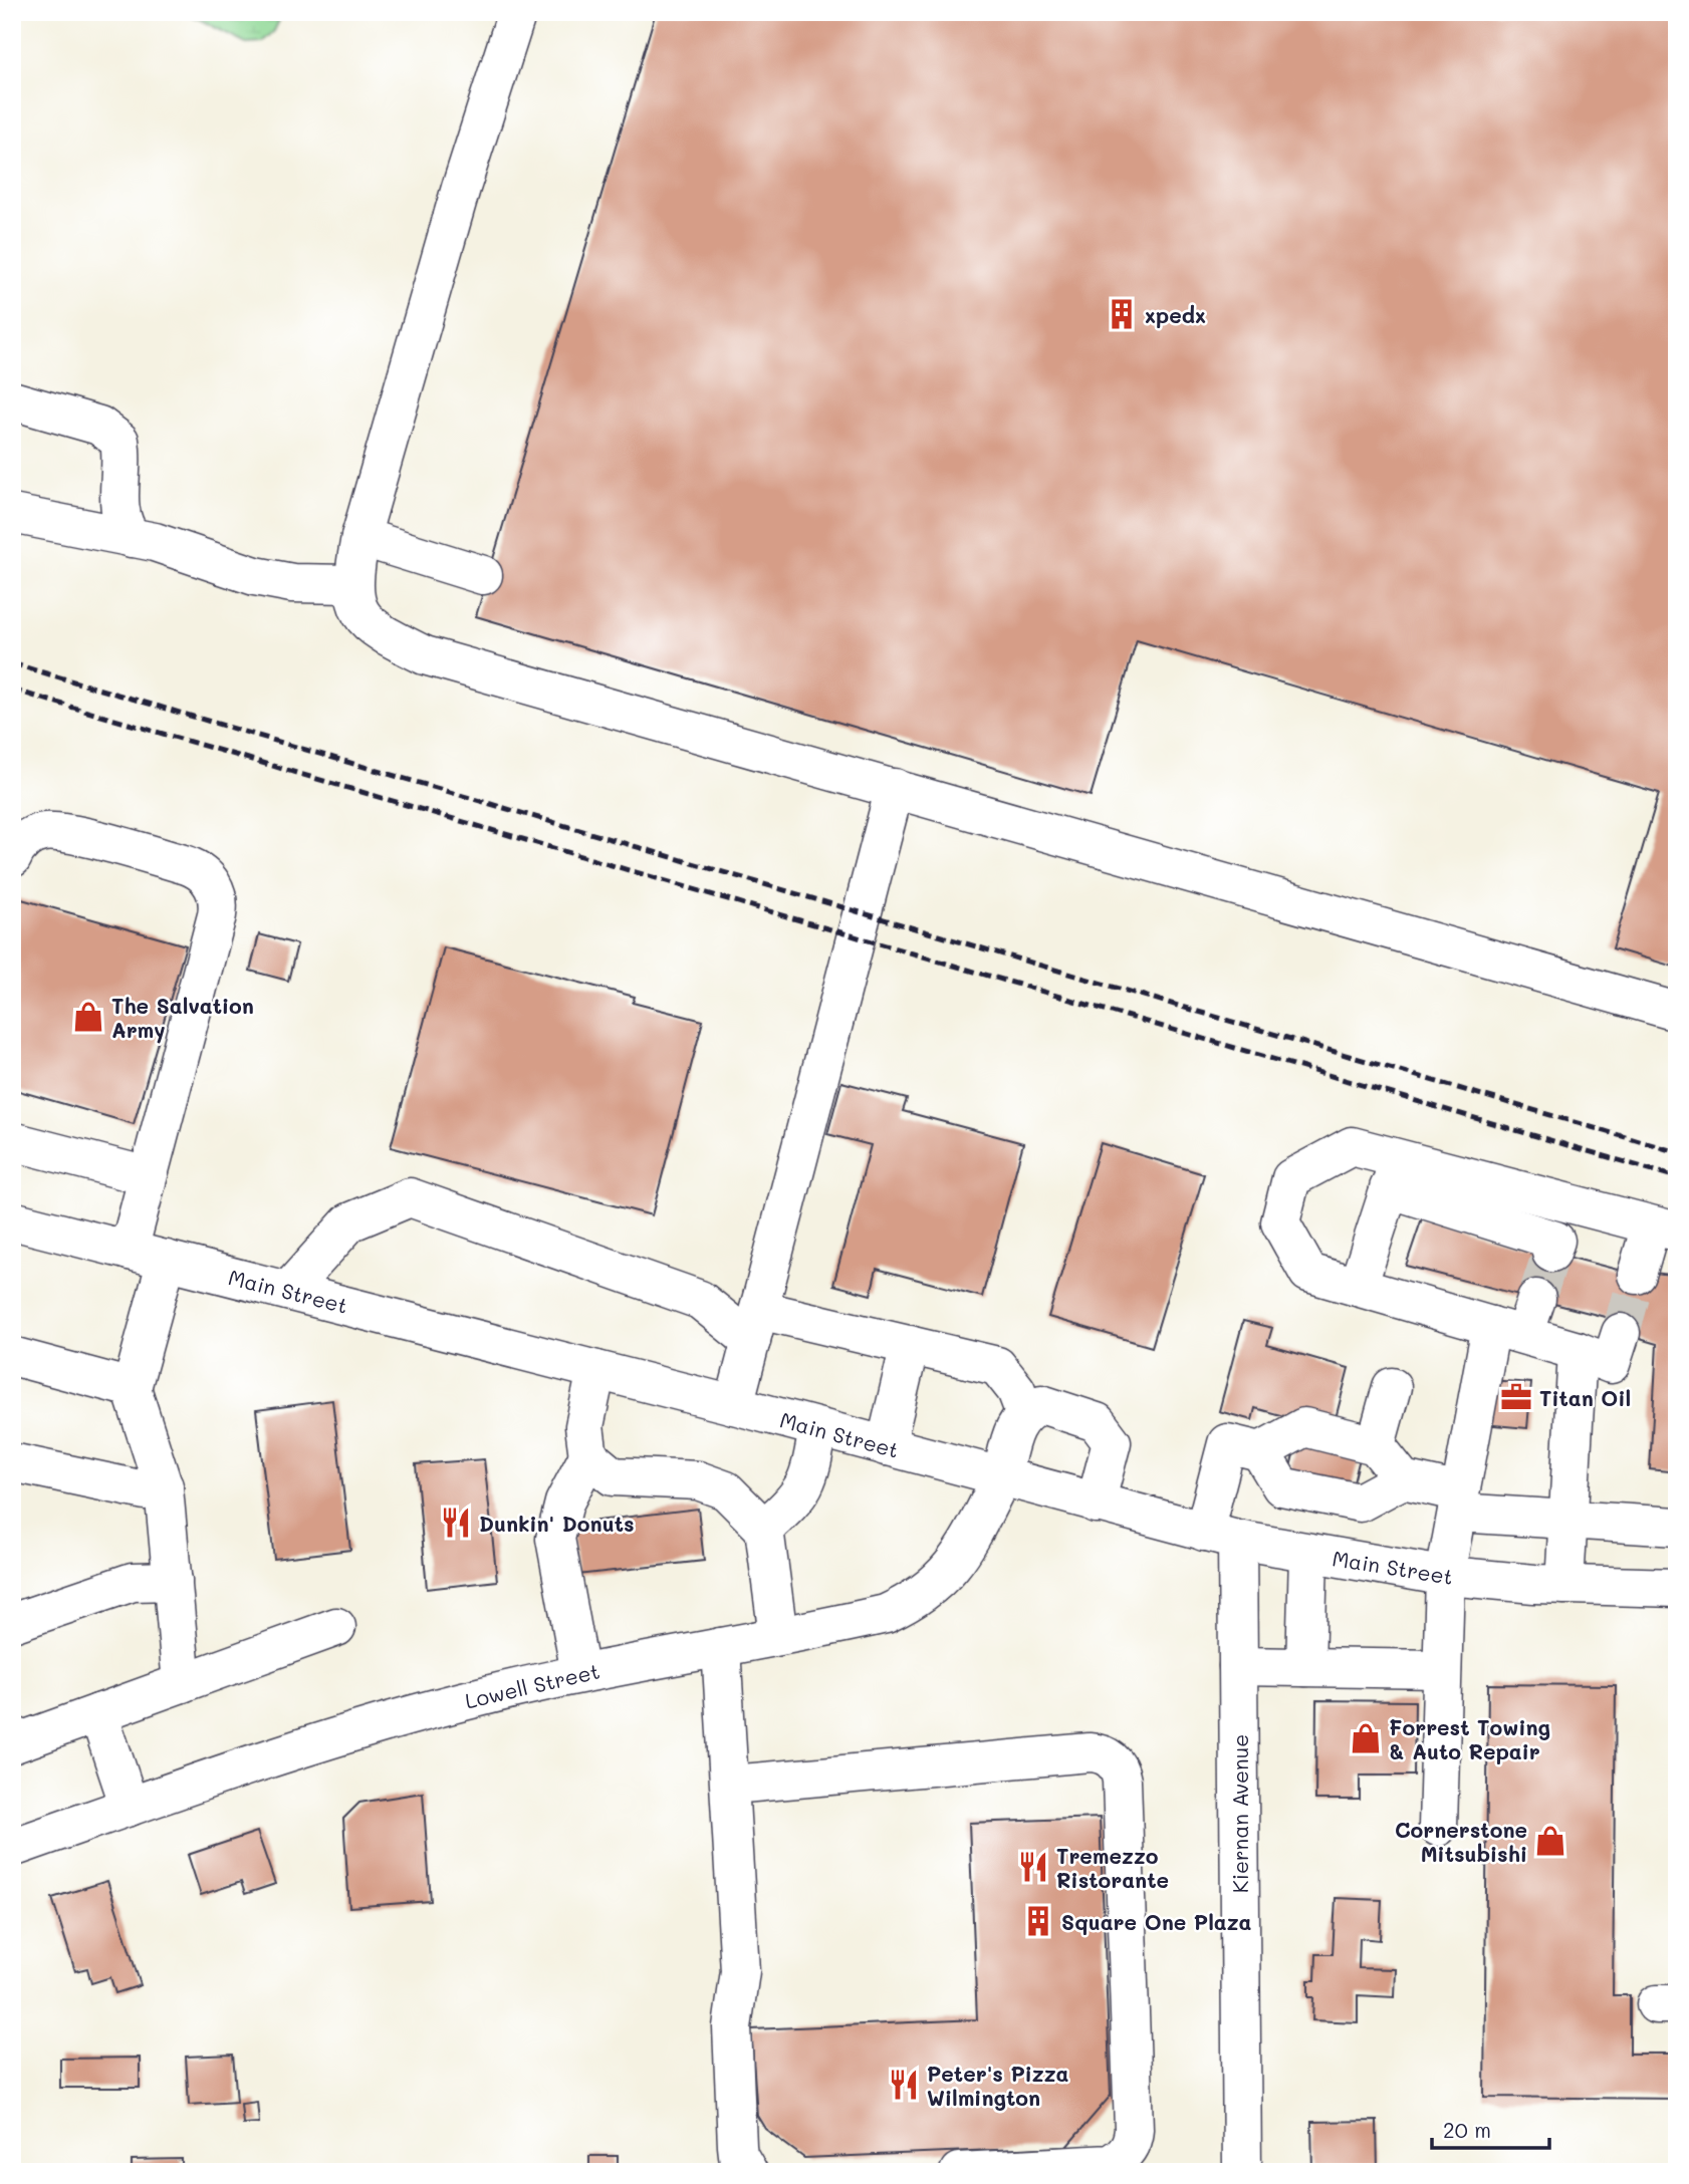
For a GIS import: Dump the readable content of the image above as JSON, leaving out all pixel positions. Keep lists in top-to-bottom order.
{
  "streets": {
    "main road": ["Main Street", "Lowell Street", "Kiernan Avenue"]
  },
  "crossings": [
    ["Main Street", "Lowell Street"],
    ["Main Street", "Kiernan Avenue"]
  ],
  "places": {
    "building": ["xpedx", "Square One Plaza"],
    "shop": ["The Salvation Army", "Forrest Towing & Auto Repair", "Cornerstone Mitsubishi"],
    "office": ["Titan Oil"],
    "restaurant": ["Dunkin' Donuts", "Tremezzo Ristorante", "Peter's Pizza Wilmington"]
  },
  "scale_bar": "20 m"
}
